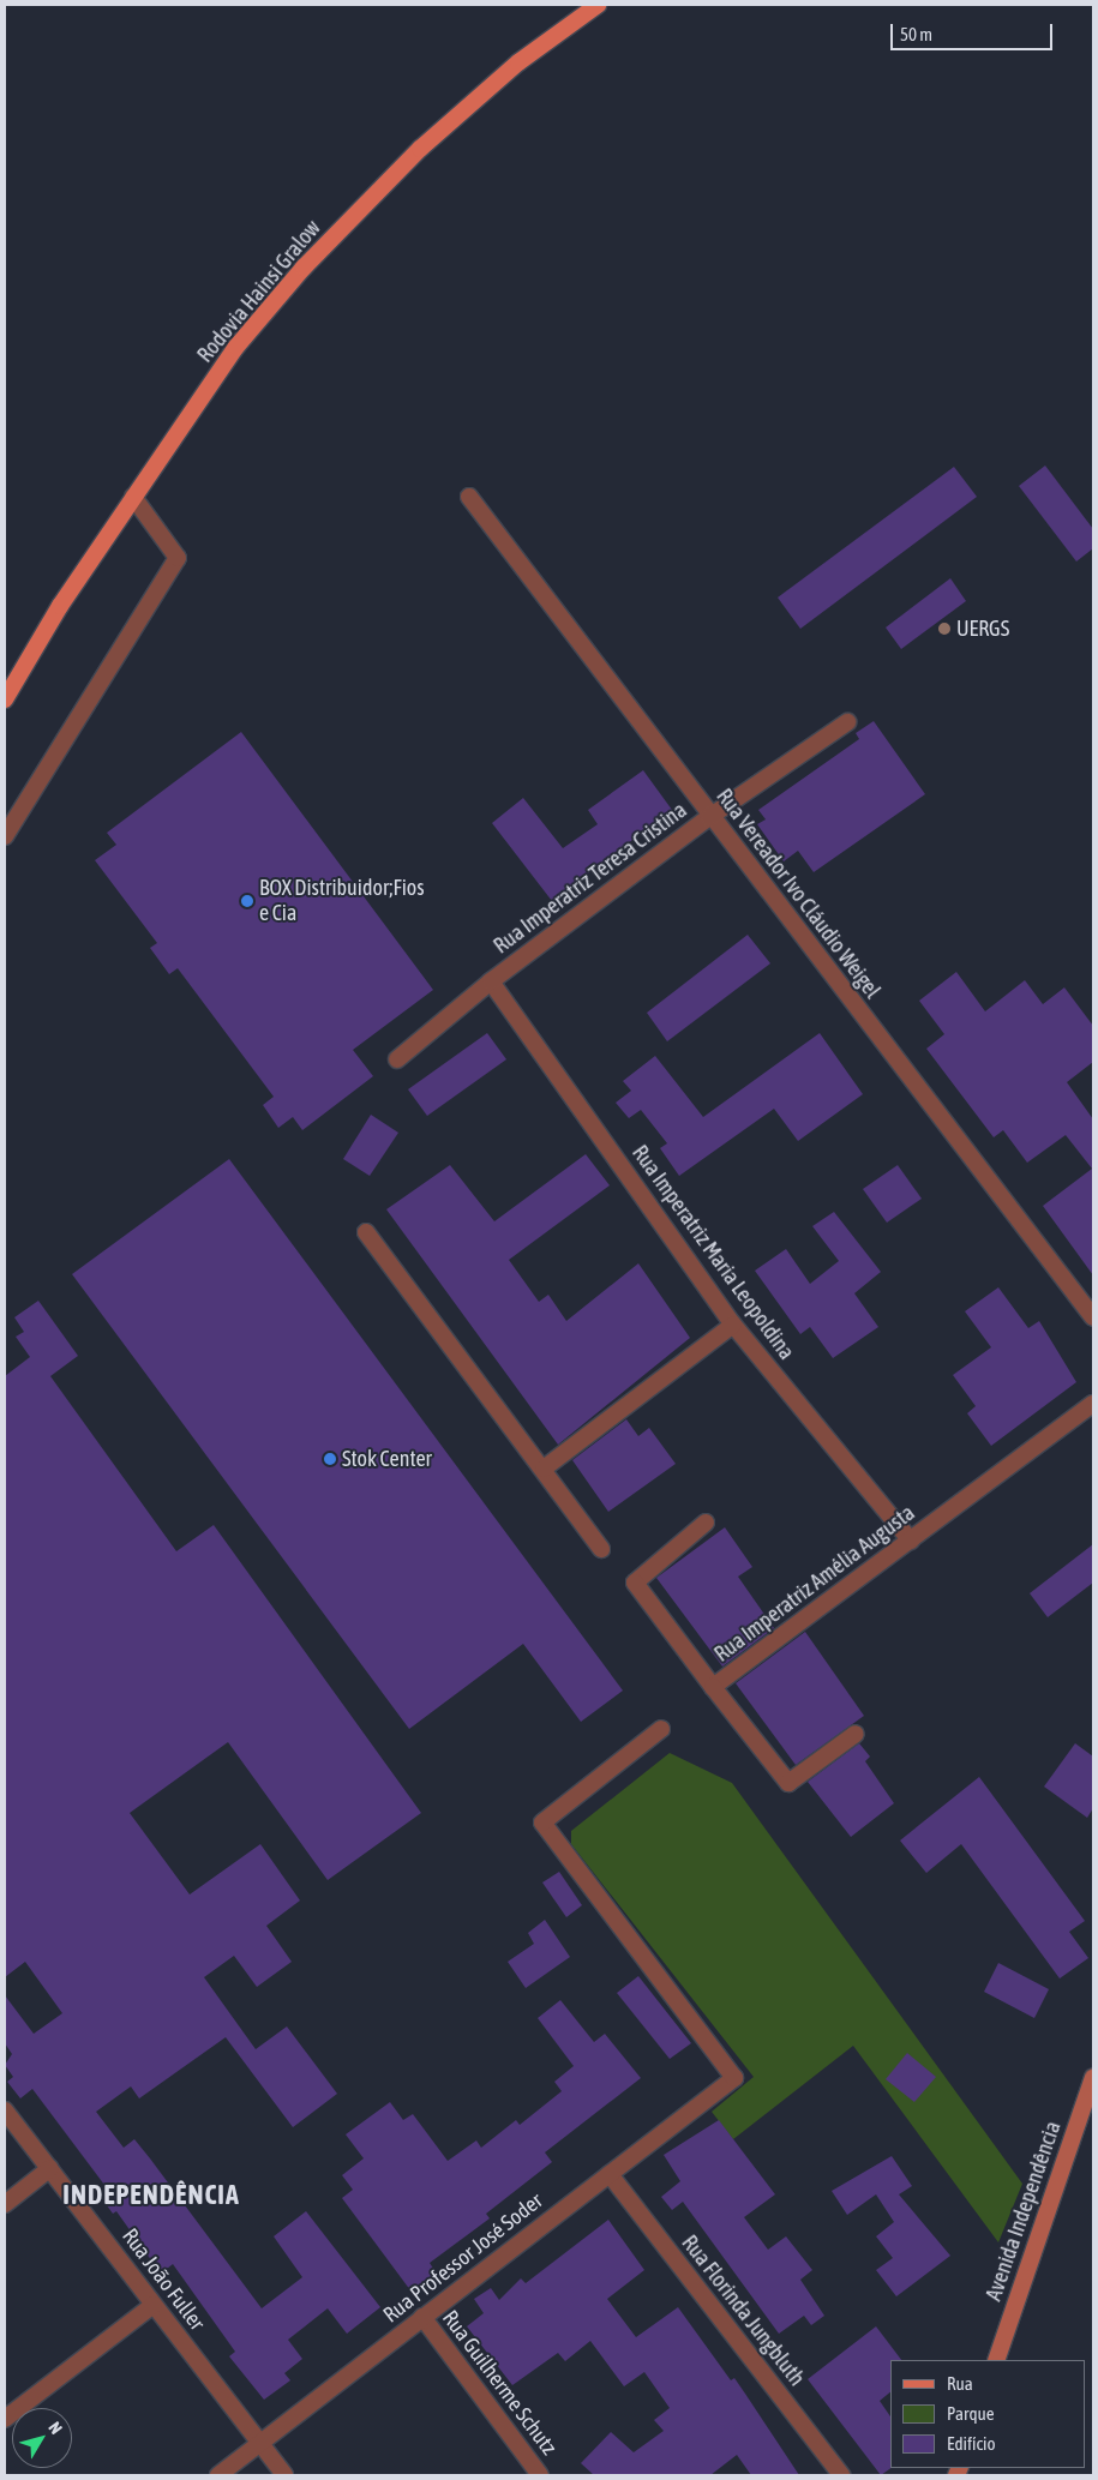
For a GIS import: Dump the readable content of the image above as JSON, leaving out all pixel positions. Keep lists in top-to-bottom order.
{
  "streets": {
    "main road": ["Rodovia Hainsi Gralow", "Avenida Independência"],
    "street": [
      "Rua Imperatriz Teresa Cristina",
      "Rua Vereador Ivo Cláudio Weigel",
      "Rua Imperatriz Maria Leopoldina",
      "Rua Imperatriz Amélia Augusta",
      "Rua Professor José Soder",
      "Rua João Fuller",
      "Rua Florinda Jungbluth",
      "Rua Guilherme Schutz"
    ]
  },
  "crossings": [
    ["Rua Imperatriz Teresa Cristina", "Rua Vereador Ivo Cláudio Weigel"],
    ["Rua Imperatriz Teresa Cristina", "Rua Imperatriz Maria Leopoldina"],
    ["Rua Imperatriz Maria Leopoldina", "Rua Imperatriz Amélia Augusta"],
    ["Rua Professor José Soder", "Rua João Fuller"],
    ["Rua Professor José Soder", "Rua Florinda Jungbluth"],
    ["Rua Professor José Soder", "Rua Guilherme Schutz"]
  ],
  "districts": ["INDEPENDÊNCIA"],
  "places": ["UERGS", "BOX Distribuidor;Fios e Cia", "Stok Center"],
  "legend": ["Rua", "Parque", "Edifício"],
  "scale_bar": "50 m",
  "north": "top right"
}
